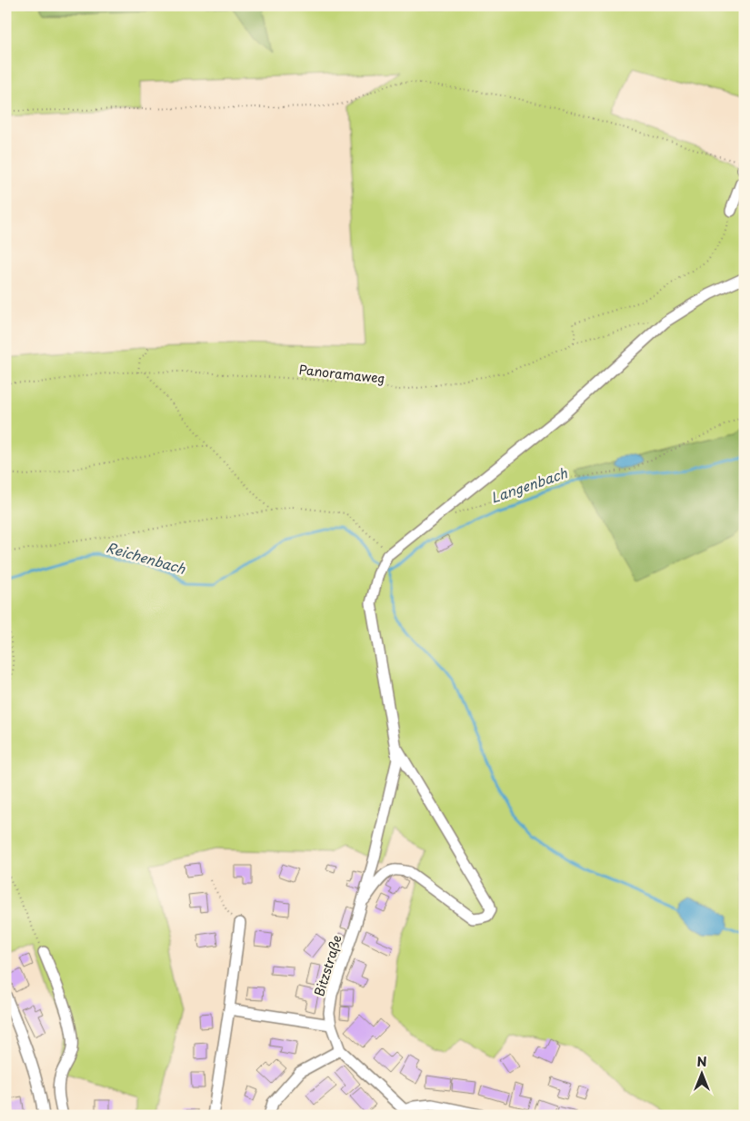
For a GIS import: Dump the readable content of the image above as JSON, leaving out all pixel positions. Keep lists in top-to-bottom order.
{
  "streets": {
    "street": ["Bitzstraße"],
    "path": ["Panoramaweg"]
  },
  "water": ["Langenbach", "Reichenbach"],
  "north": "top"
}
